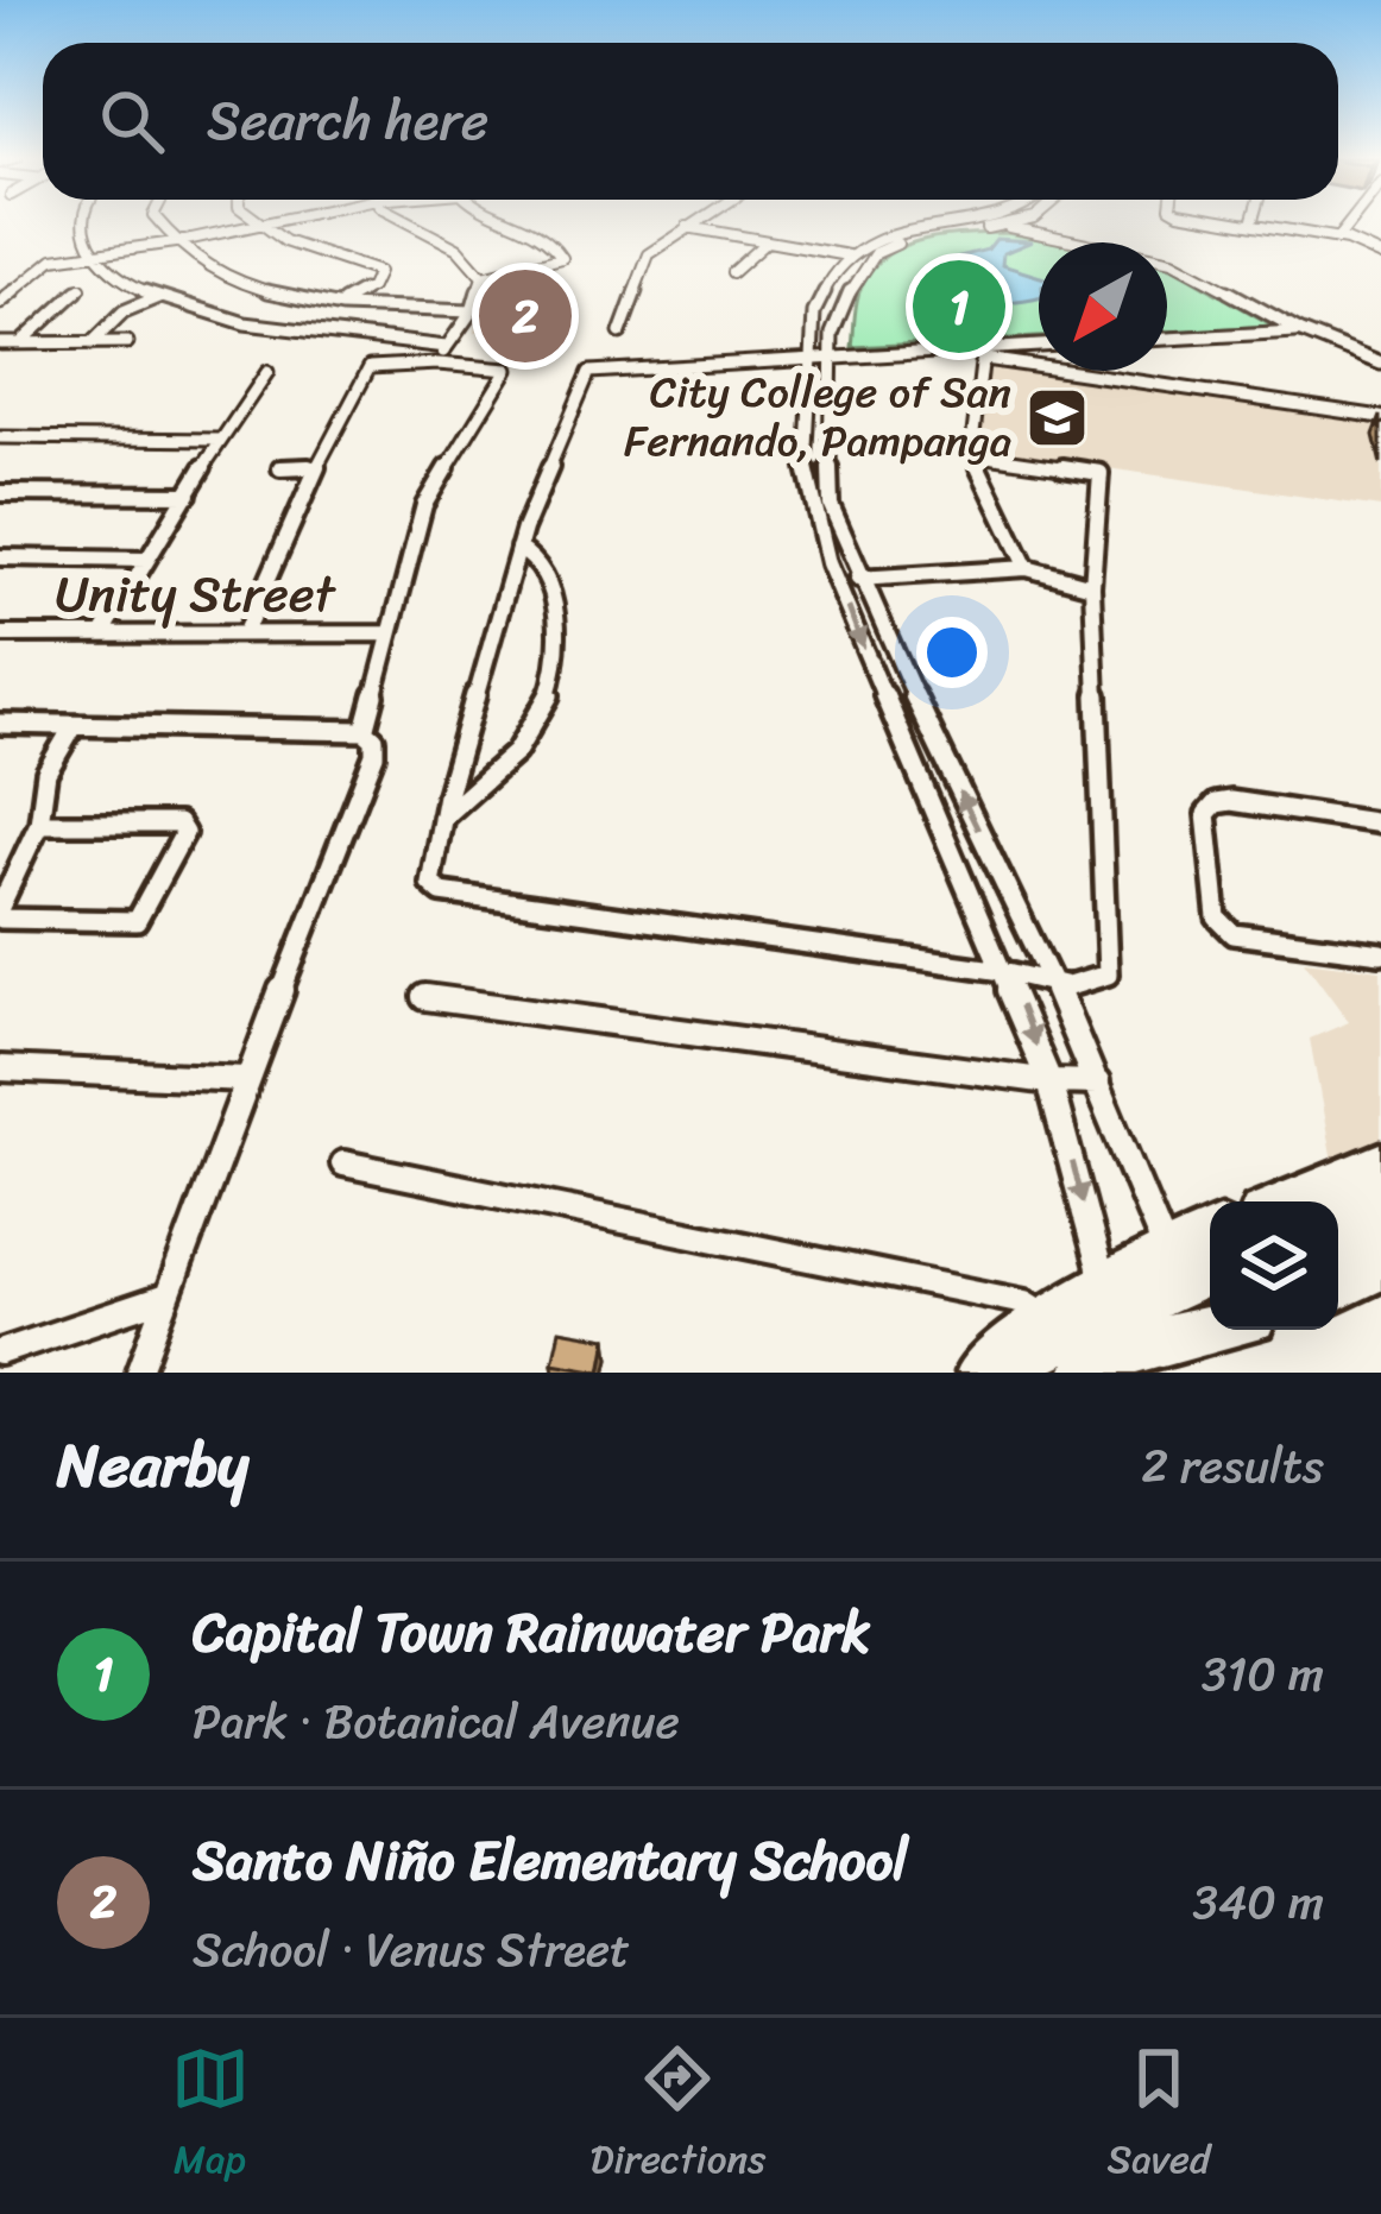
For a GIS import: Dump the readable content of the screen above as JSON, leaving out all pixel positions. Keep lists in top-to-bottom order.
{
  "streets": {
    "street": ["Unity Street"]
  },
  "places": {
    "school or university": ["City College of San Fernando, Pampanga"]
  },
  "north": "bottom left",
  "page": {
    "search": "Search here",
    "pins": ["1", "2"],
    "heading": ["Nearby", "2 results"],
    "list": [
      {
        "mark": "1",
        "name": "Capital Town Rainwater Park",
        "note": "Park · Botanical Avenue",
        "value": "310 m"
      },
      {
        "mark": "2",
        "name": "Santo Niño Elementary School",
        "note": "School · Venus Street",
        "value": "340 m"
      }
    ],
    "nav": ["Map", "Directions", "Saved"]
  }
}
